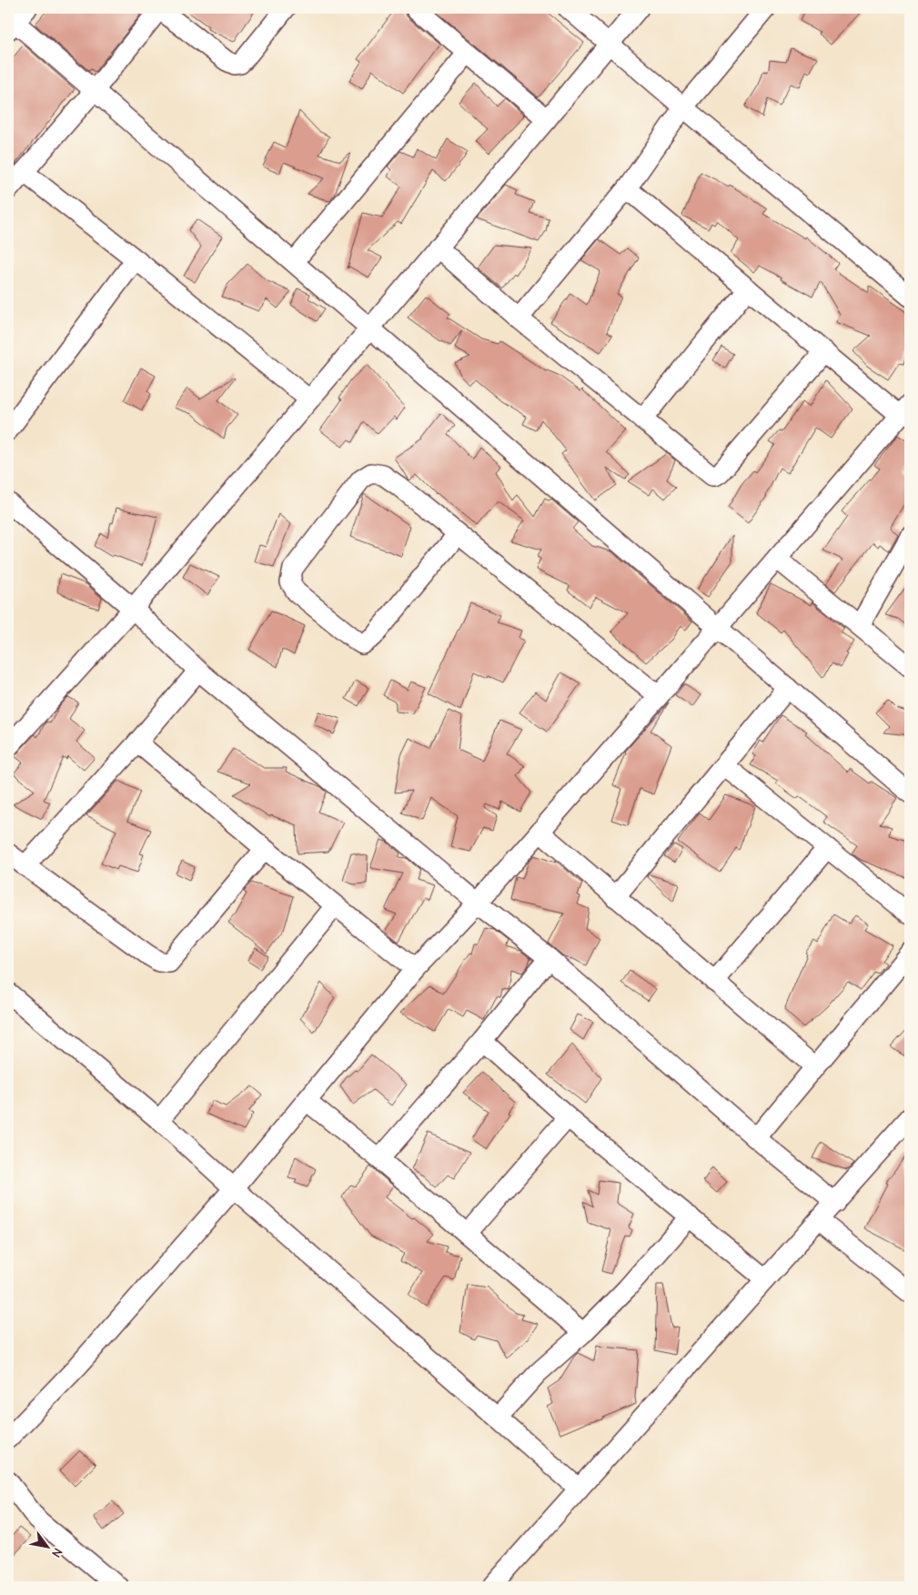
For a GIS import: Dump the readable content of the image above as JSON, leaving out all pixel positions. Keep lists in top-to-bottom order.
{
  "north": "bottom right"
}
